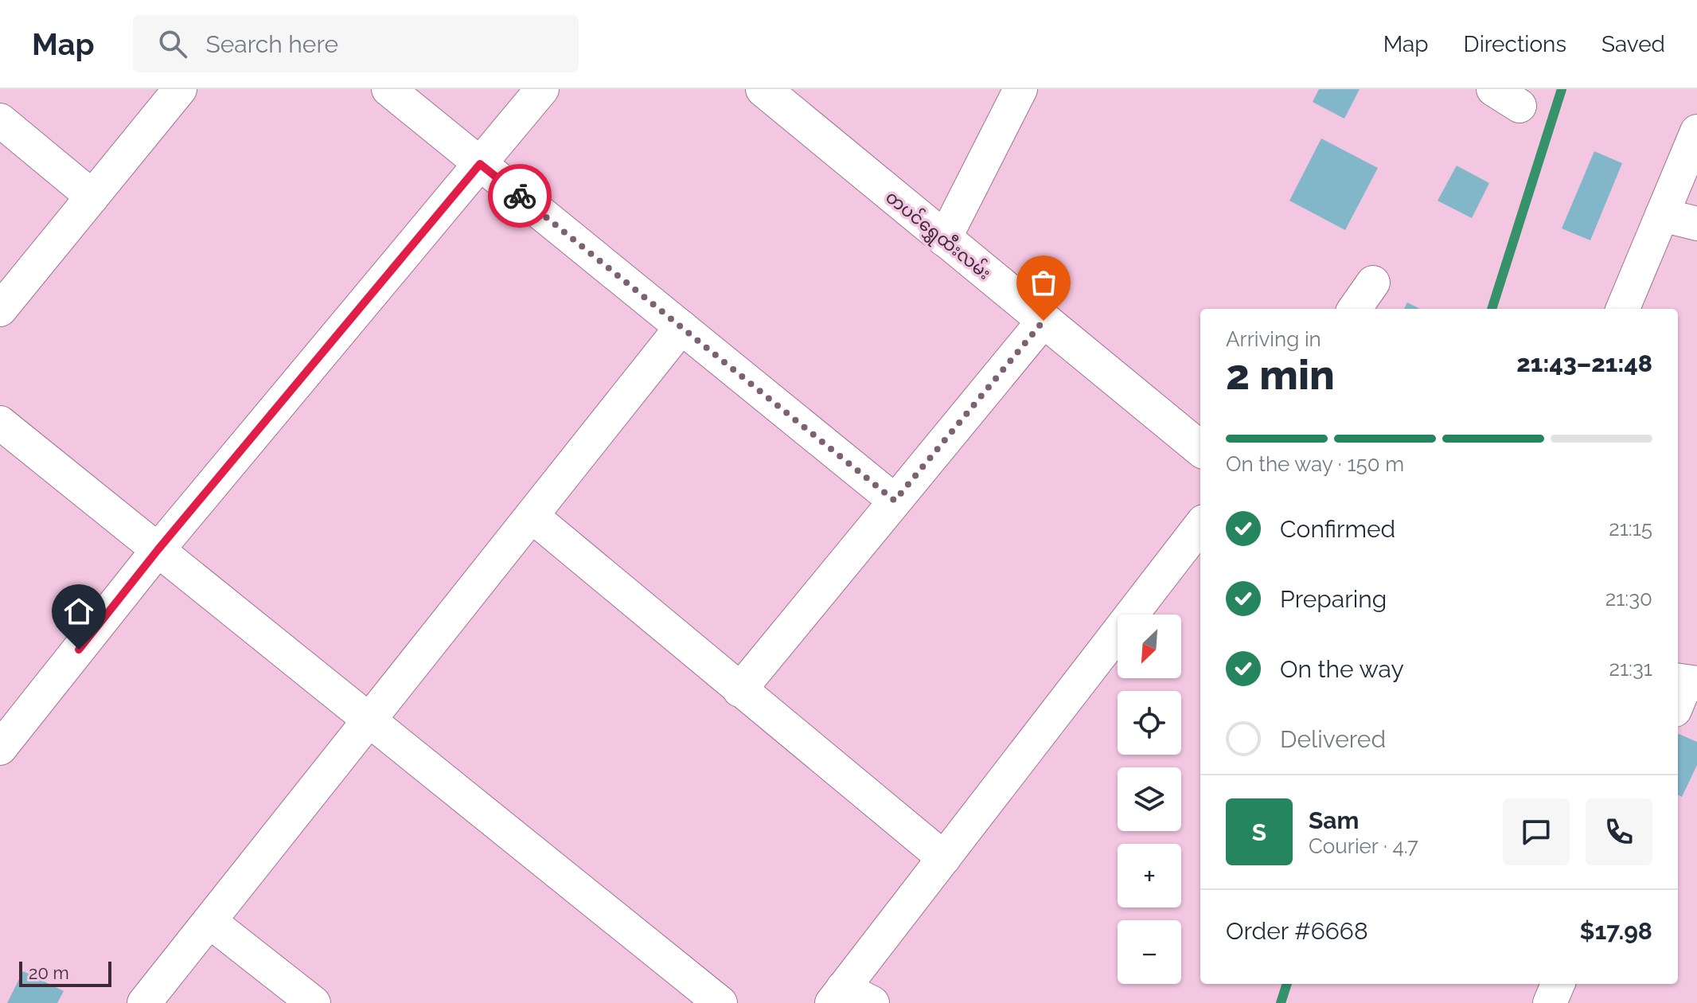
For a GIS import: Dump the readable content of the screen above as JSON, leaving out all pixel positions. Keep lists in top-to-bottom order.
{
  "streets": {
    "street": ["တပင်ရွှေထီးလမ်း"]
  },
  "scale_bar": "20 m",
  "north": "bottom left",
  "page": {
    "header": "Map",
    "search": "Search here",
    "nav": ["Map", "Directions", "Saved"],
    "heading": ["2 min", "Arriving in", "21:43–21:48"],
    "panel": [
      "Sam",
      "Courier · 4.7",
      "Order #6668",
      "$17.98"
    ],
    "bar": "On the way · 150 m",
    "list": [
      ["Confirmed", "21:15"],
      ["Preparing", "21:30"],
      ["On the way", "21:31"],
      "Delivered"
    ],
    "map_buttons": ["+", "−"],
    "round": "S",
    "scale": "20 m"
  }
}
